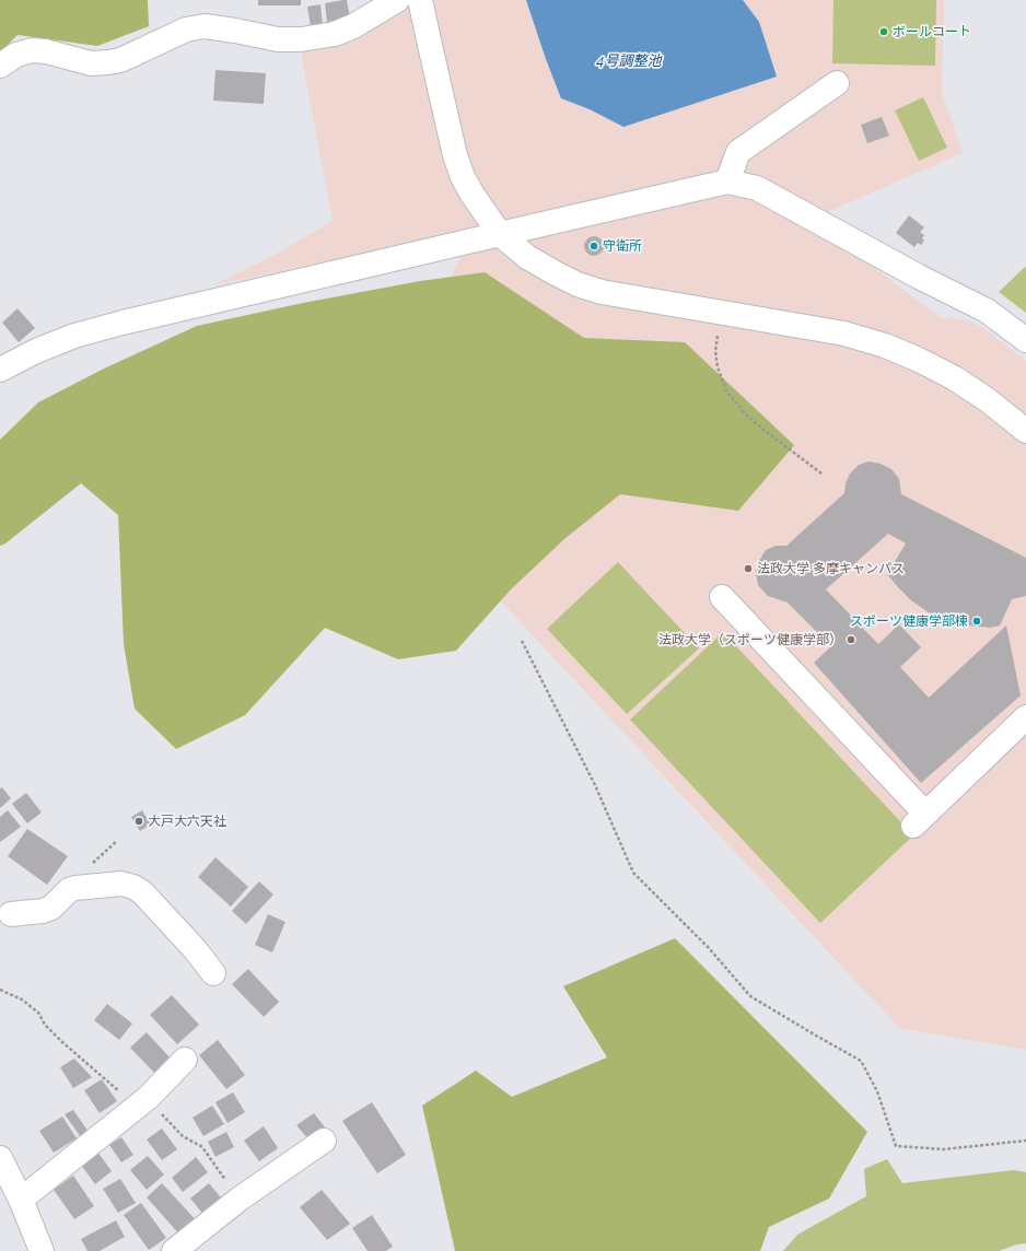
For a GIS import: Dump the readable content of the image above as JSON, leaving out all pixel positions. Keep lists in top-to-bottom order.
{
  "water": ["4号調整池"],
  "places": [
    "ボールコート",
    "守衛所",
    "法政大学 多摩キャンパス",
    "スポーツ健康学部棟",
    "法政大学（スポーツ健康学部）",
    "大戸大六天社"
  ]
}
